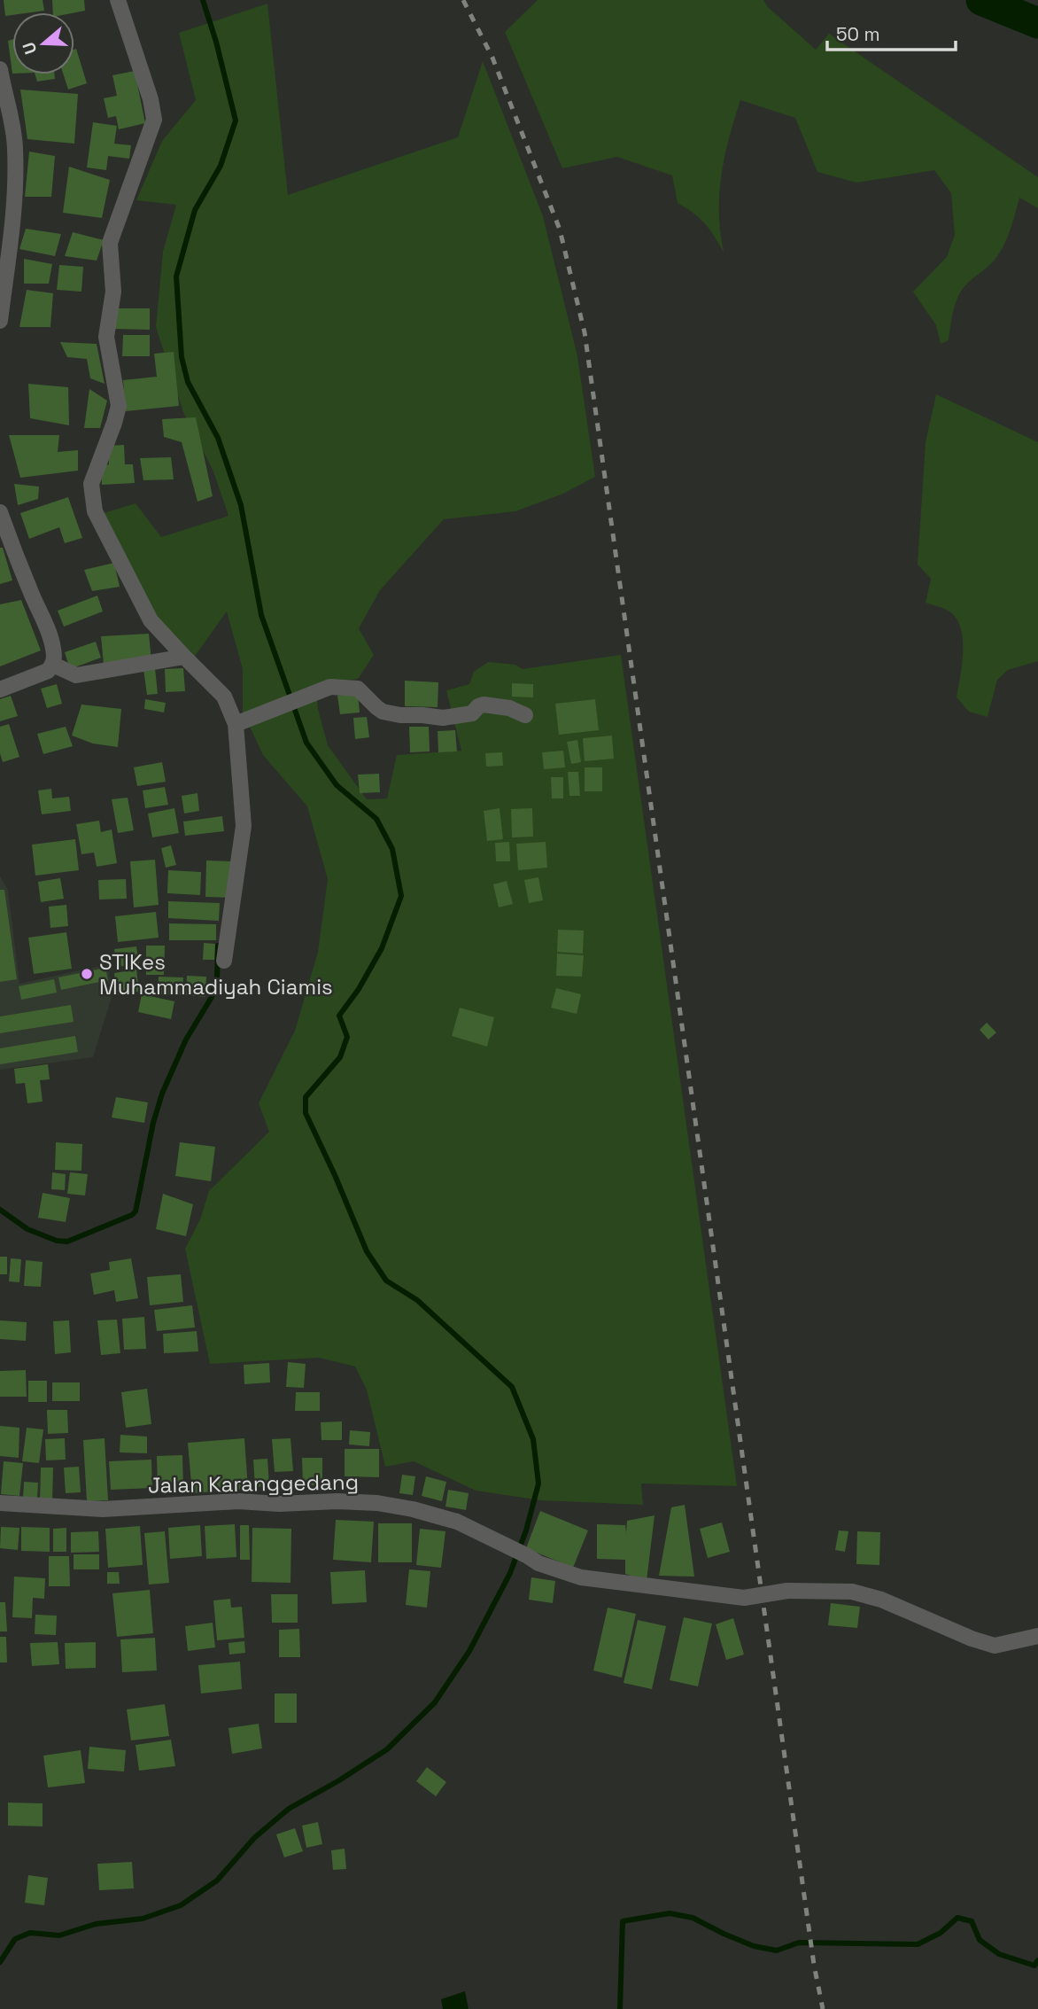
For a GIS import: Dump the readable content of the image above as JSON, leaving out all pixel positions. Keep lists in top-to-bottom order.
{
  "streets": {
    "street": ["Jalan Karanggedang"]
  },
  "places": ["STIKes Muhammadiyah Ciamis"],
  "scale_bar": "50 m",
  "north": "left"
}
